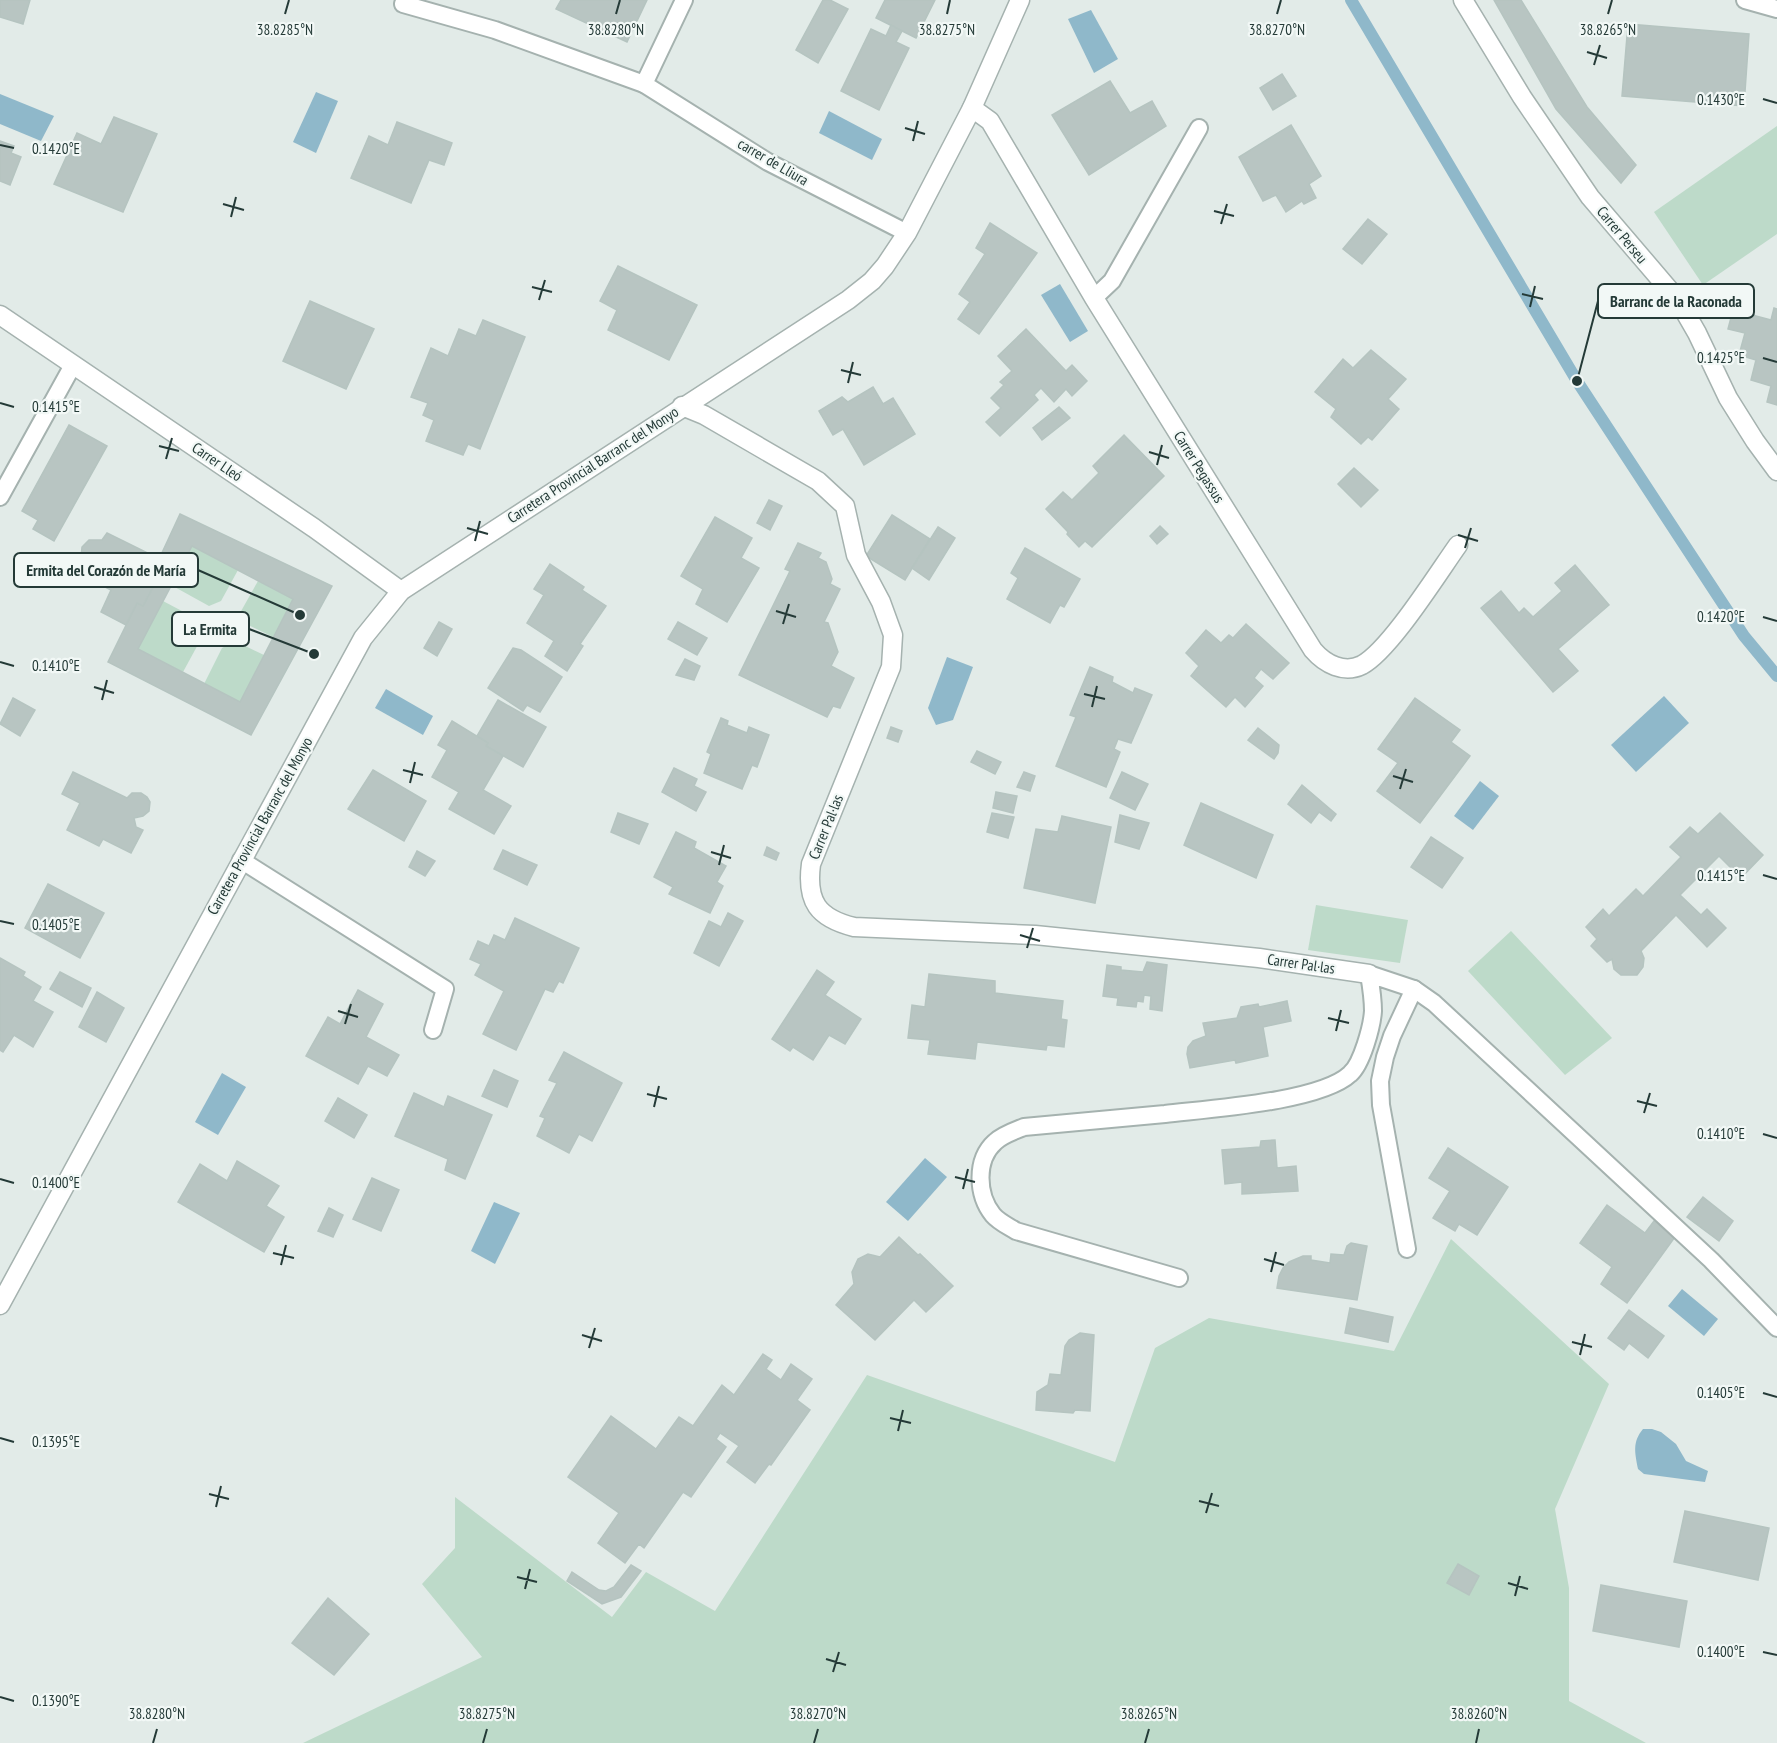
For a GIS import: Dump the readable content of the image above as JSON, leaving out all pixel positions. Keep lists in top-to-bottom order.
{
  "streets": {
    "street": [
      "Carrer Perseu",
      "Carrer Lleó",
      "Carretera Provincial Barranc del Monyo",
      "Carrer Pegassus",
      "Carrer Pal·las"
    ],
    "lane": ["carrer de Lliura"]
  },
  "crossings": [
    ["carrer de Lliura", "Carretera Provincial Barranc del Monyo"],
    ["Carrer Lleó", "Carretera Provincial Barranc del Monyo"],
    ["Carretera Provincial Barranc del Monyo", "Carrer Pegassus"],
    ["Carretera Provincial Barranc del Monyo", "Carrer Pal·las"]
  ],
  "places": ["Barranc de la Raconada", "Ermita del Corazón de María", "La Ermita"],
  "coordinates": [
    "38.8285°N",
    "38.8280°N",
    "38.8275°N",
    "38.8270°N",
    "38.8265°N",
    "0.1430°E",
    "0.1420°E",
    "0.1425°E",
    "0.1415°E",
    "0.1410°E",
    "0.1405°E",
    "0.1400°E",
    "0.1395°E",
    "0.1390°E",
    "38.8260°N"
  ]
}
